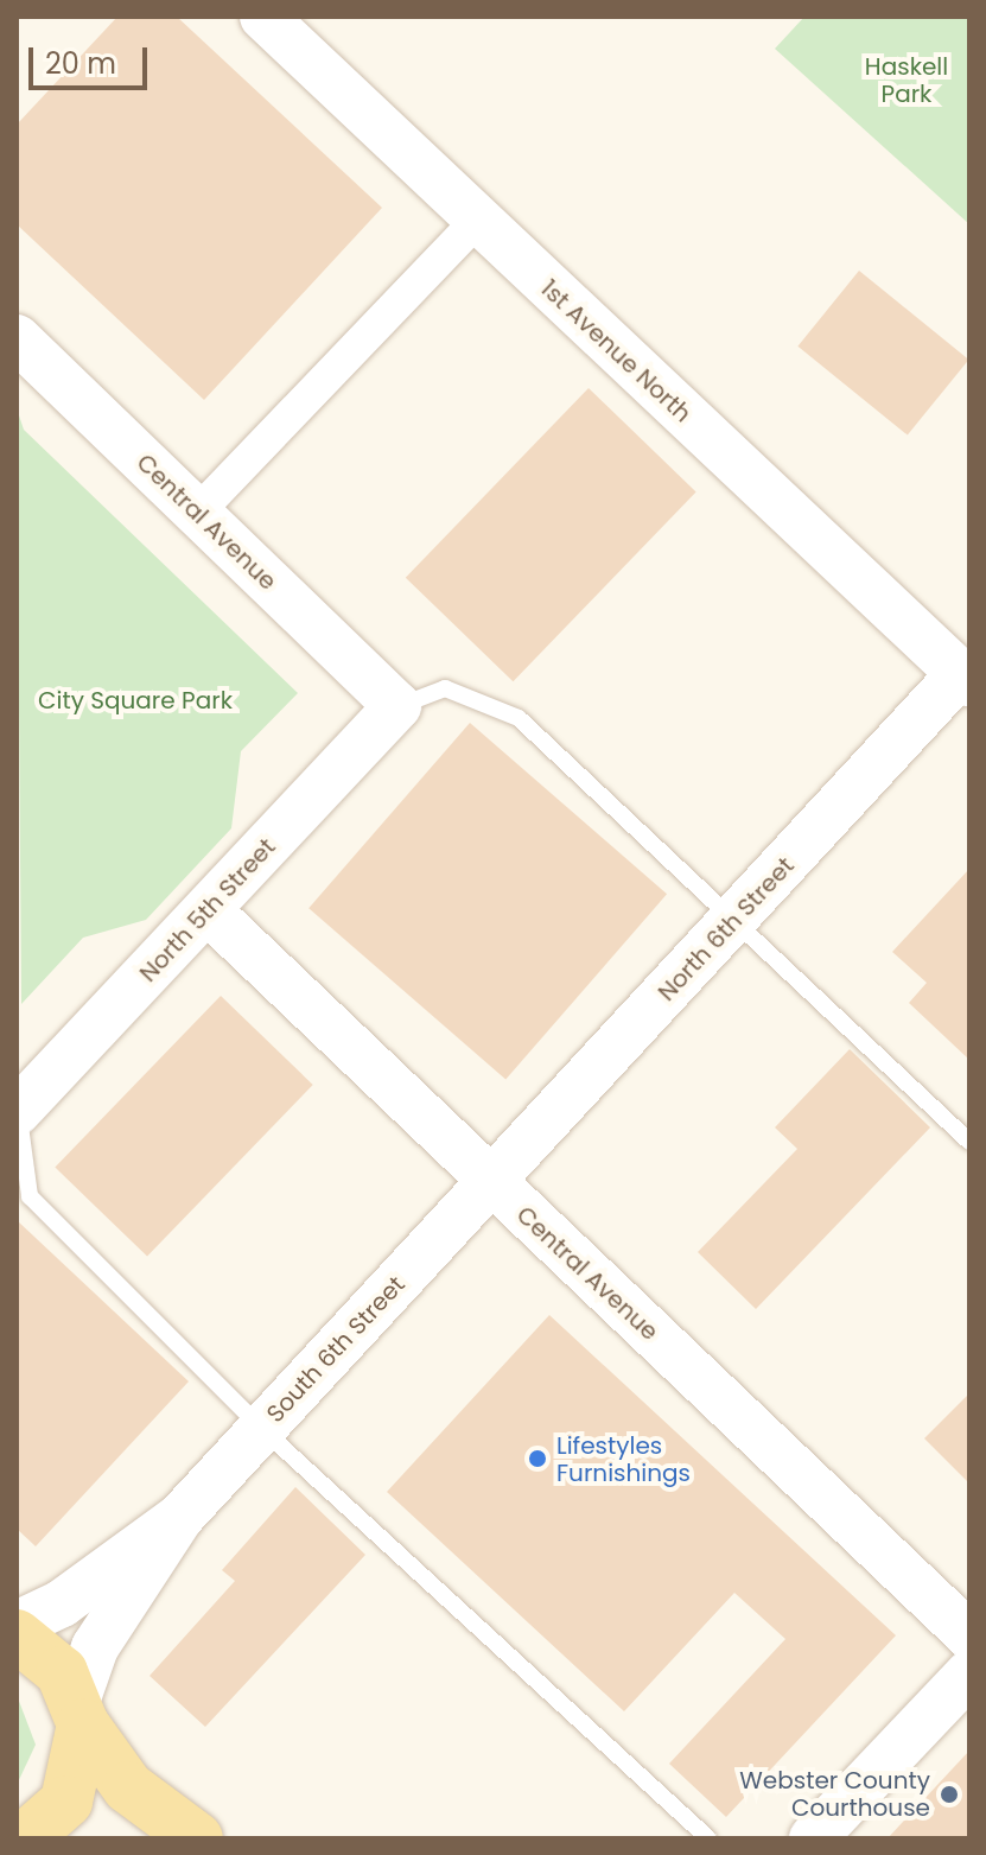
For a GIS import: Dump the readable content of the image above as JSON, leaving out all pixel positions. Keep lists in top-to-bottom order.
{
  "streets": {
    "main road": [
      "1st Avenue North",
      "Central Avenue",
      "North 5th Street",
      "North 6th Street",
      "South 6th Street"
    ]
  },
  "crossings": [
    ["1st Avenue North", "North 6th Street"],
    ["Central Avenue", "North 5th Street"],
    ["Central Avenue", "North 6th Street"],
    ["Central Avenue", "South 6th Street"],
    ["North 6th Street", "South 6th Street"]
  ],
  "parks": ["Haskell Park", "City Square Park"],
  "places": ["Lifestyles Furnishings", "Webster County Courthouse"],
  "scale_bar": "20 m"
}
